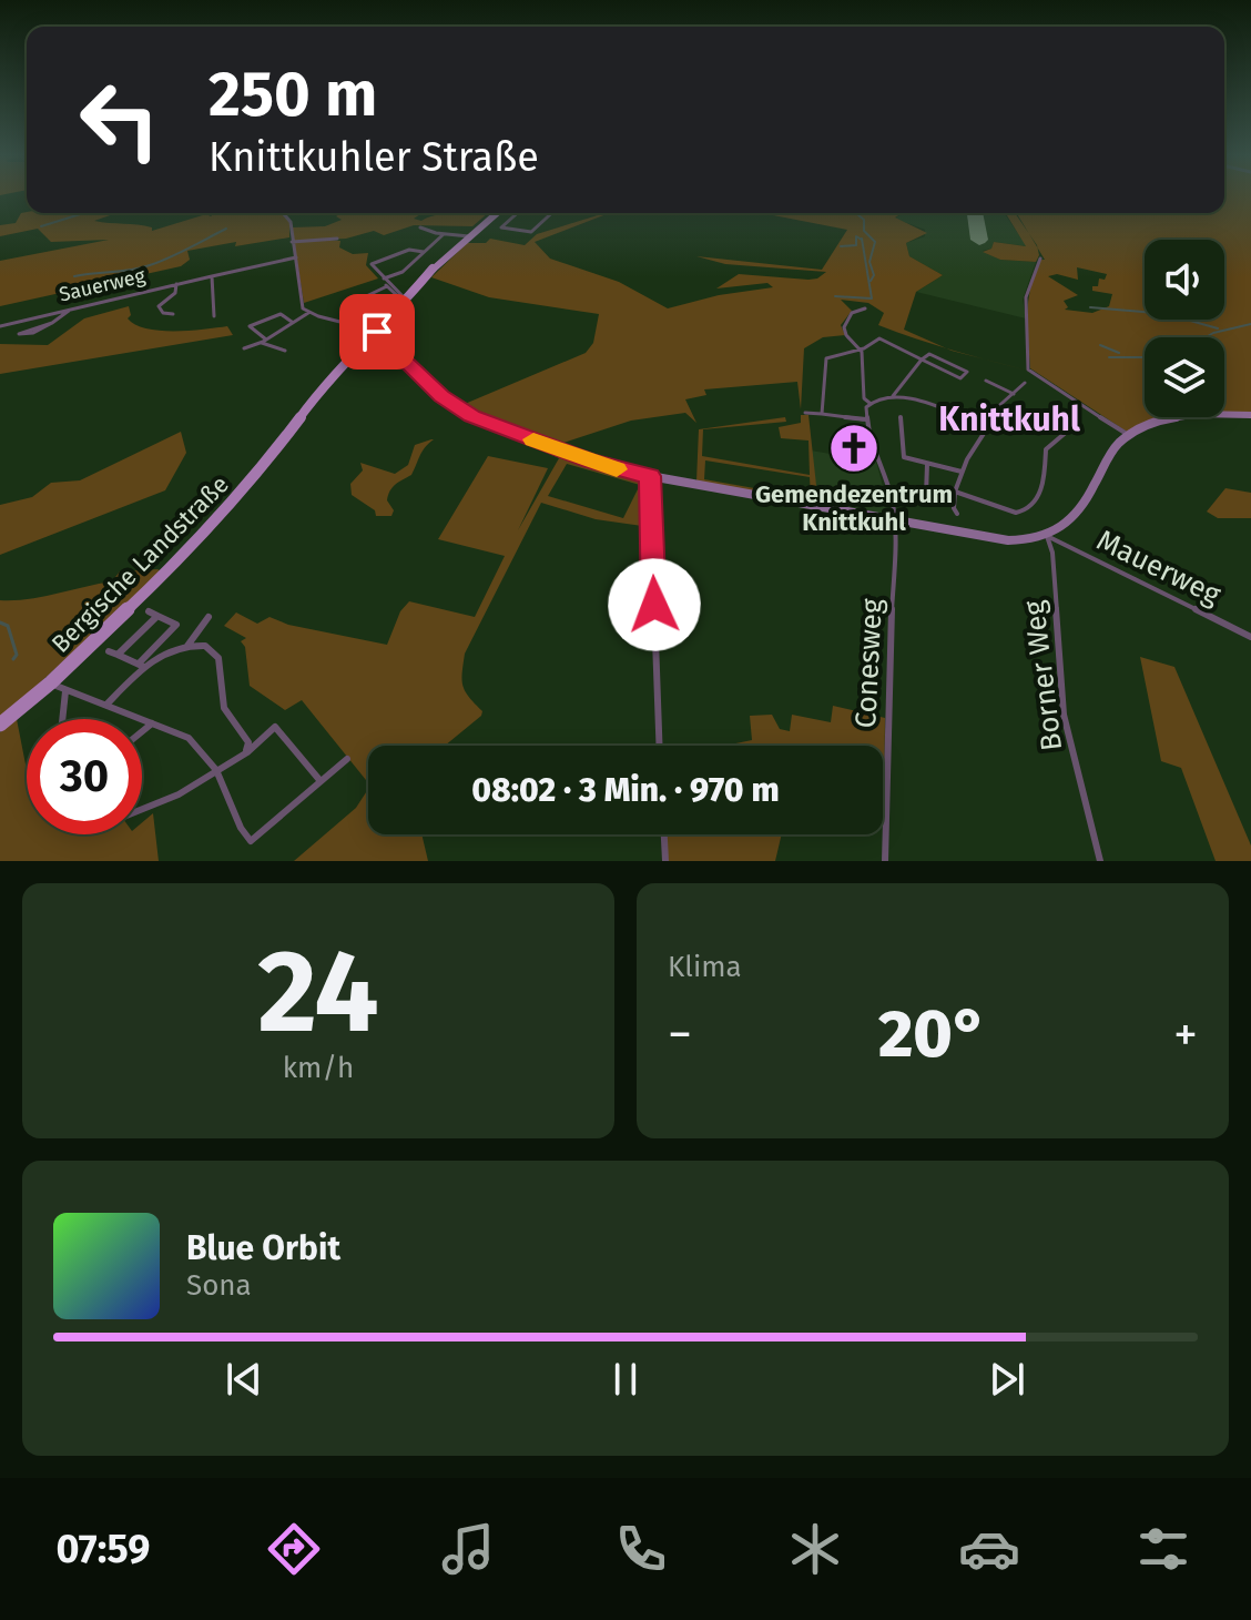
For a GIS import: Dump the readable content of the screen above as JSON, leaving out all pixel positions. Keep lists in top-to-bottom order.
{
  "streets": {
    "main road": ["Bergische Landstraße"],
    "street": [
      "Sauerweg",
      "Mauerweg",
      "Conesweg",
      "Borner Weg"
    ]
  },
  "crossings": [
    ["Mauerweg", "Borner Weg"]
  ],
  "districts": ["Knittkuhl"],
  "places": {
    "church": ["Gemendezentrum Knittkuhl"]
  },
  "page": {
    "turn": ["250 m", "Knittkuhler Straße"],
    "limit": "30",
    "trip": "08:02 · 3 Min. · 970 m",
    "tile": [
      ["24", "km/h"],
      "Klima"
    ],
    "heat": ["−", "20°", "+"],
    "song": ["Blue Orbit", "Sona"],
    "tabs": "07:59"
  }
}
